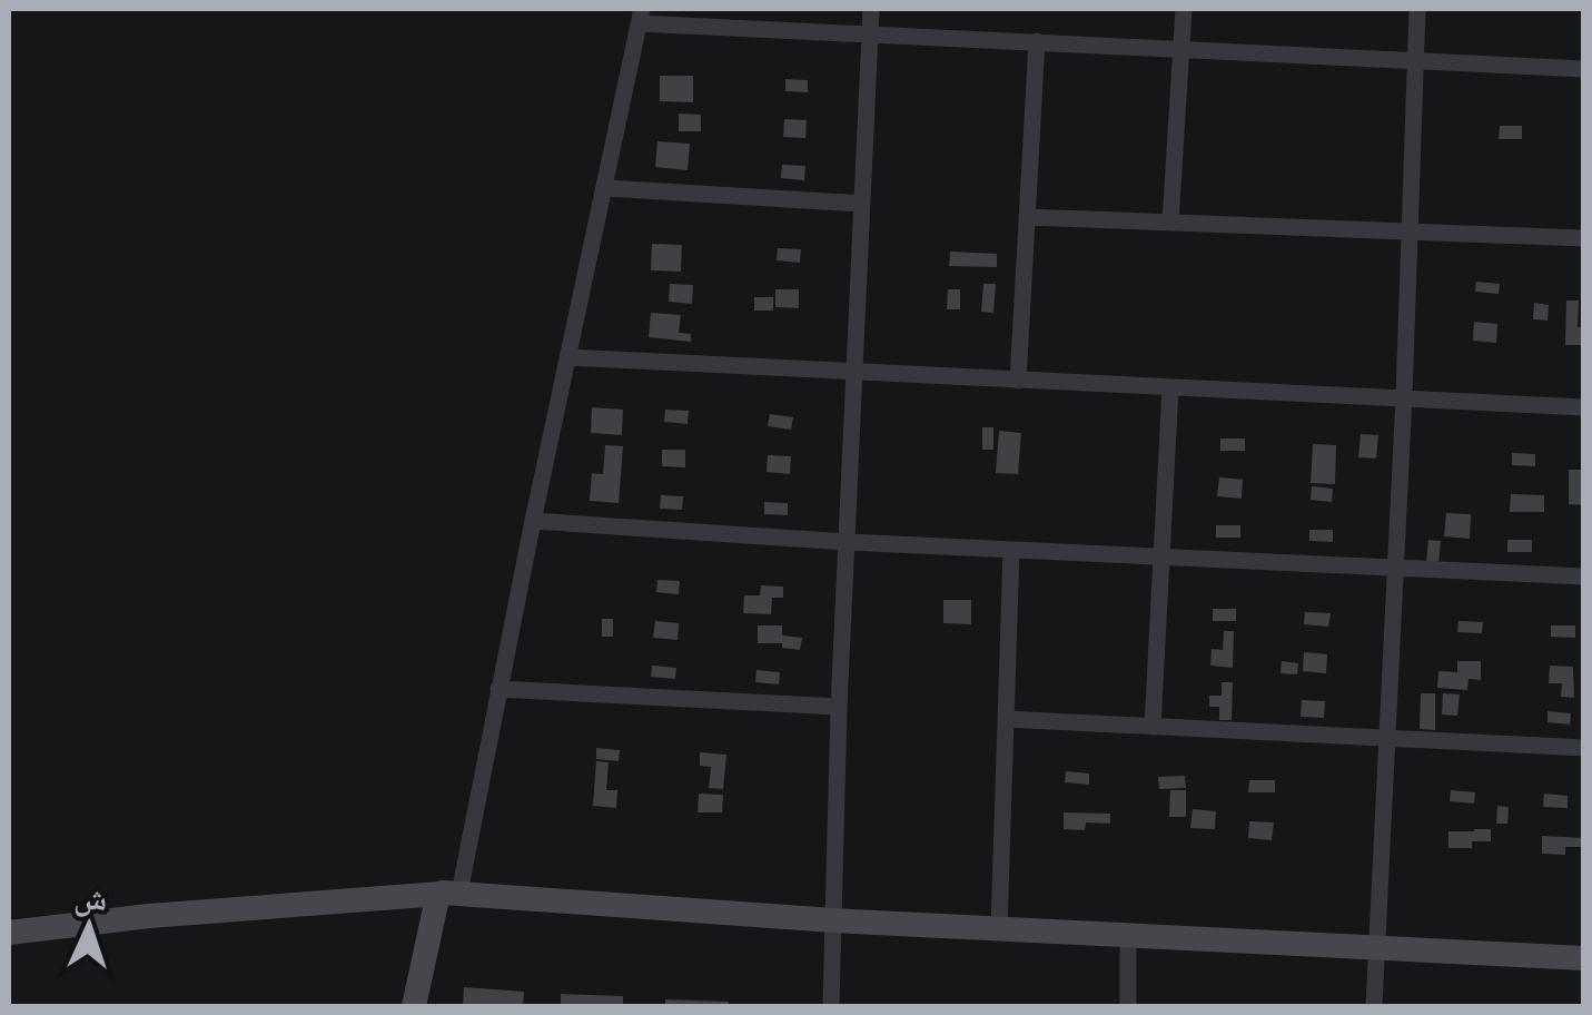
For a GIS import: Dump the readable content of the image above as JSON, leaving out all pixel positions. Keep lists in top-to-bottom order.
{
  "north": "top"
}
